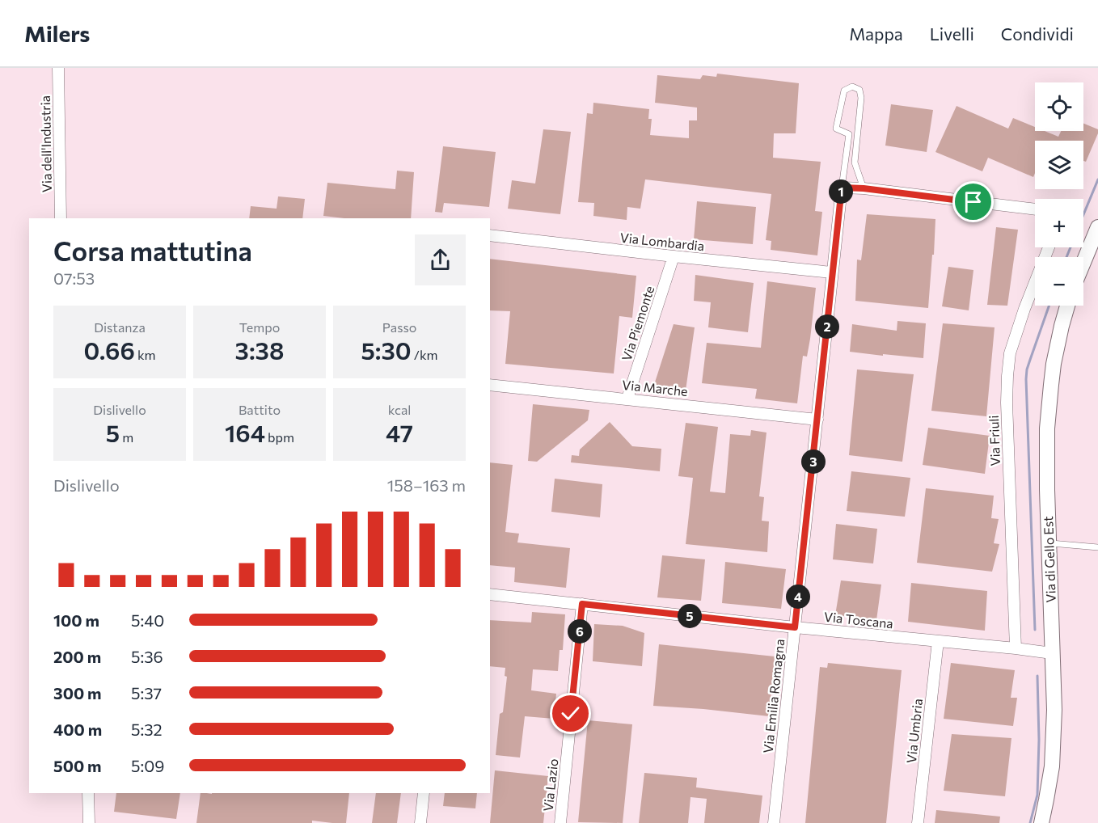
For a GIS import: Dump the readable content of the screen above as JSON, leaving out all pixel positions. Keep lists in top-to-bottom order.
{
  "streets": {
    "main road": ["Via di Gello Est"],
    "street": [
      "Via dell'Industria",
      "Via Lombardia",
      "Via Piemonte",
      "Via Marche",
      "Via Friuli",
      "Via Toscana",
      "Via Emilia Romagna",
      "Via Umbria",
      "Via Lazio"
    ]
  },
  "crossings": [
    ["Via Lombardia", "Via Piemonte"],
    ["Via Lombardia", "Via Emilia Romagna"],
    ["Via Piemonte", "Via Marche"],
    ["Via Marche", "Via Emilia Romagna"],
    ["Via Friuli", "Via Toscana"],
    ["Via di Gello Est", "Via Toscana"],
    ["Via Toscana", "Via Emilia Romagna"],
    ["Via Toscana", "Via Umbria"],
    ["Via Toscana", "Via Lazio"]
  ],
  "page": {
    "header": "Milers",
    "nav": ["Mappa", "Livelli", "Condividi"],
    "map_buttons": ["+", "−"],
    "pins": [
      "1",
      "2",
      "3",
      "4",
      "5",
      "6"
    ],
    "heading": ["Corsa mattutina", "07:53"],
    "stats": [
      ["Distanza", "0.66 km"],
      ["Tempo", "3:38"],
      ["Passo", "5:30 /km"],
      ["Dislivello", "5 m"],
      ["Battito", "164 bpm"],
      ["kcal", "47"]
    ],
    "chart": ["Dislivello", "158–163 m"],
    "list": [
      {
        "name": "100 m",
        "note": "5:40"
      },
      {
        "name": "200 m",
        "note": "5:36"
      },
      {
        "name": "300 m",
        "note": "5:37"
      },
      {
        "name": "400 m",
        "note": "5:32"
      },
      {
        "name": "500 m",
        "note": "5:09"
      }
    ]
  }
}
